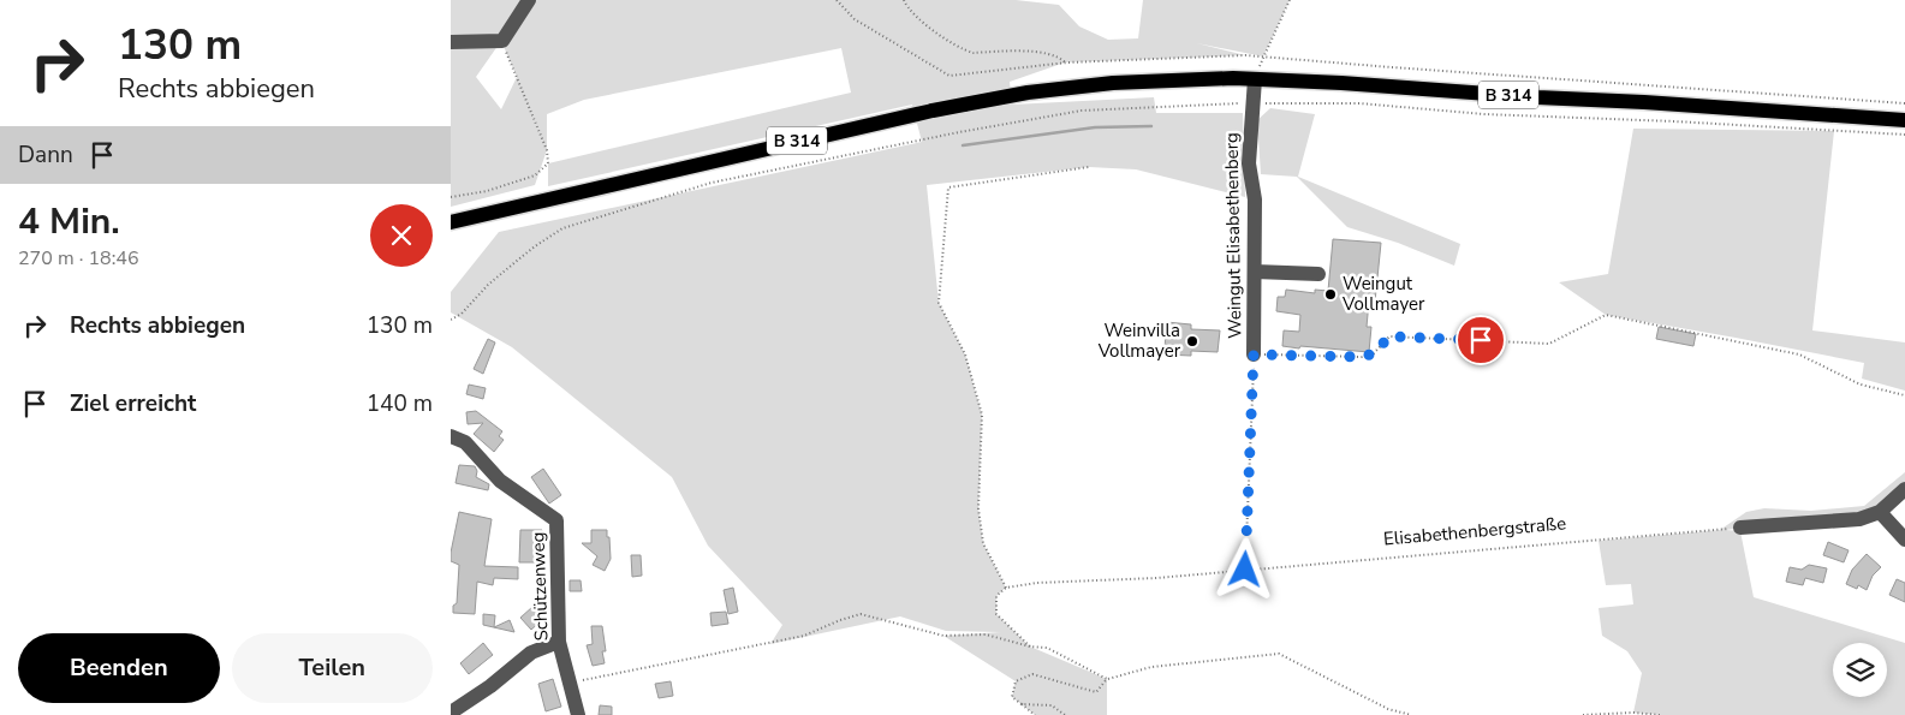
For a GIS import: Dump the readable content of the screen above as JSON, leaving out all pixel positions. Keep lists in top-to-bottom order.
{
  "streets": {
    "main road": ["B 314"],
    "street": ["Weingut Elisabethenberg", "Schützenweg"],
    "path": ["Elisabethenbergstraße"]
  },
  "crossings": [
    ["B 314", "Weingut Elisabethenberg"]
  ],
  "places": ["Weingut Vollmayer", "Weinvilla Vollmayer"],
  "page": {
    "turn": ["130 m", "Rechts abbiegen"],
    "then": "Dann",
    "heading": ["4 Min.", "270 m · 18:46"],
    "list": [
      {
        "name": "Rechts abbiegen",
        "value": "130 m"
      },
      {
        "name": "Ziel erreicht",
        "value": "140 m"
      }
    ],
    "buttons": ["Beenden", "Teilen"]
  }
}
